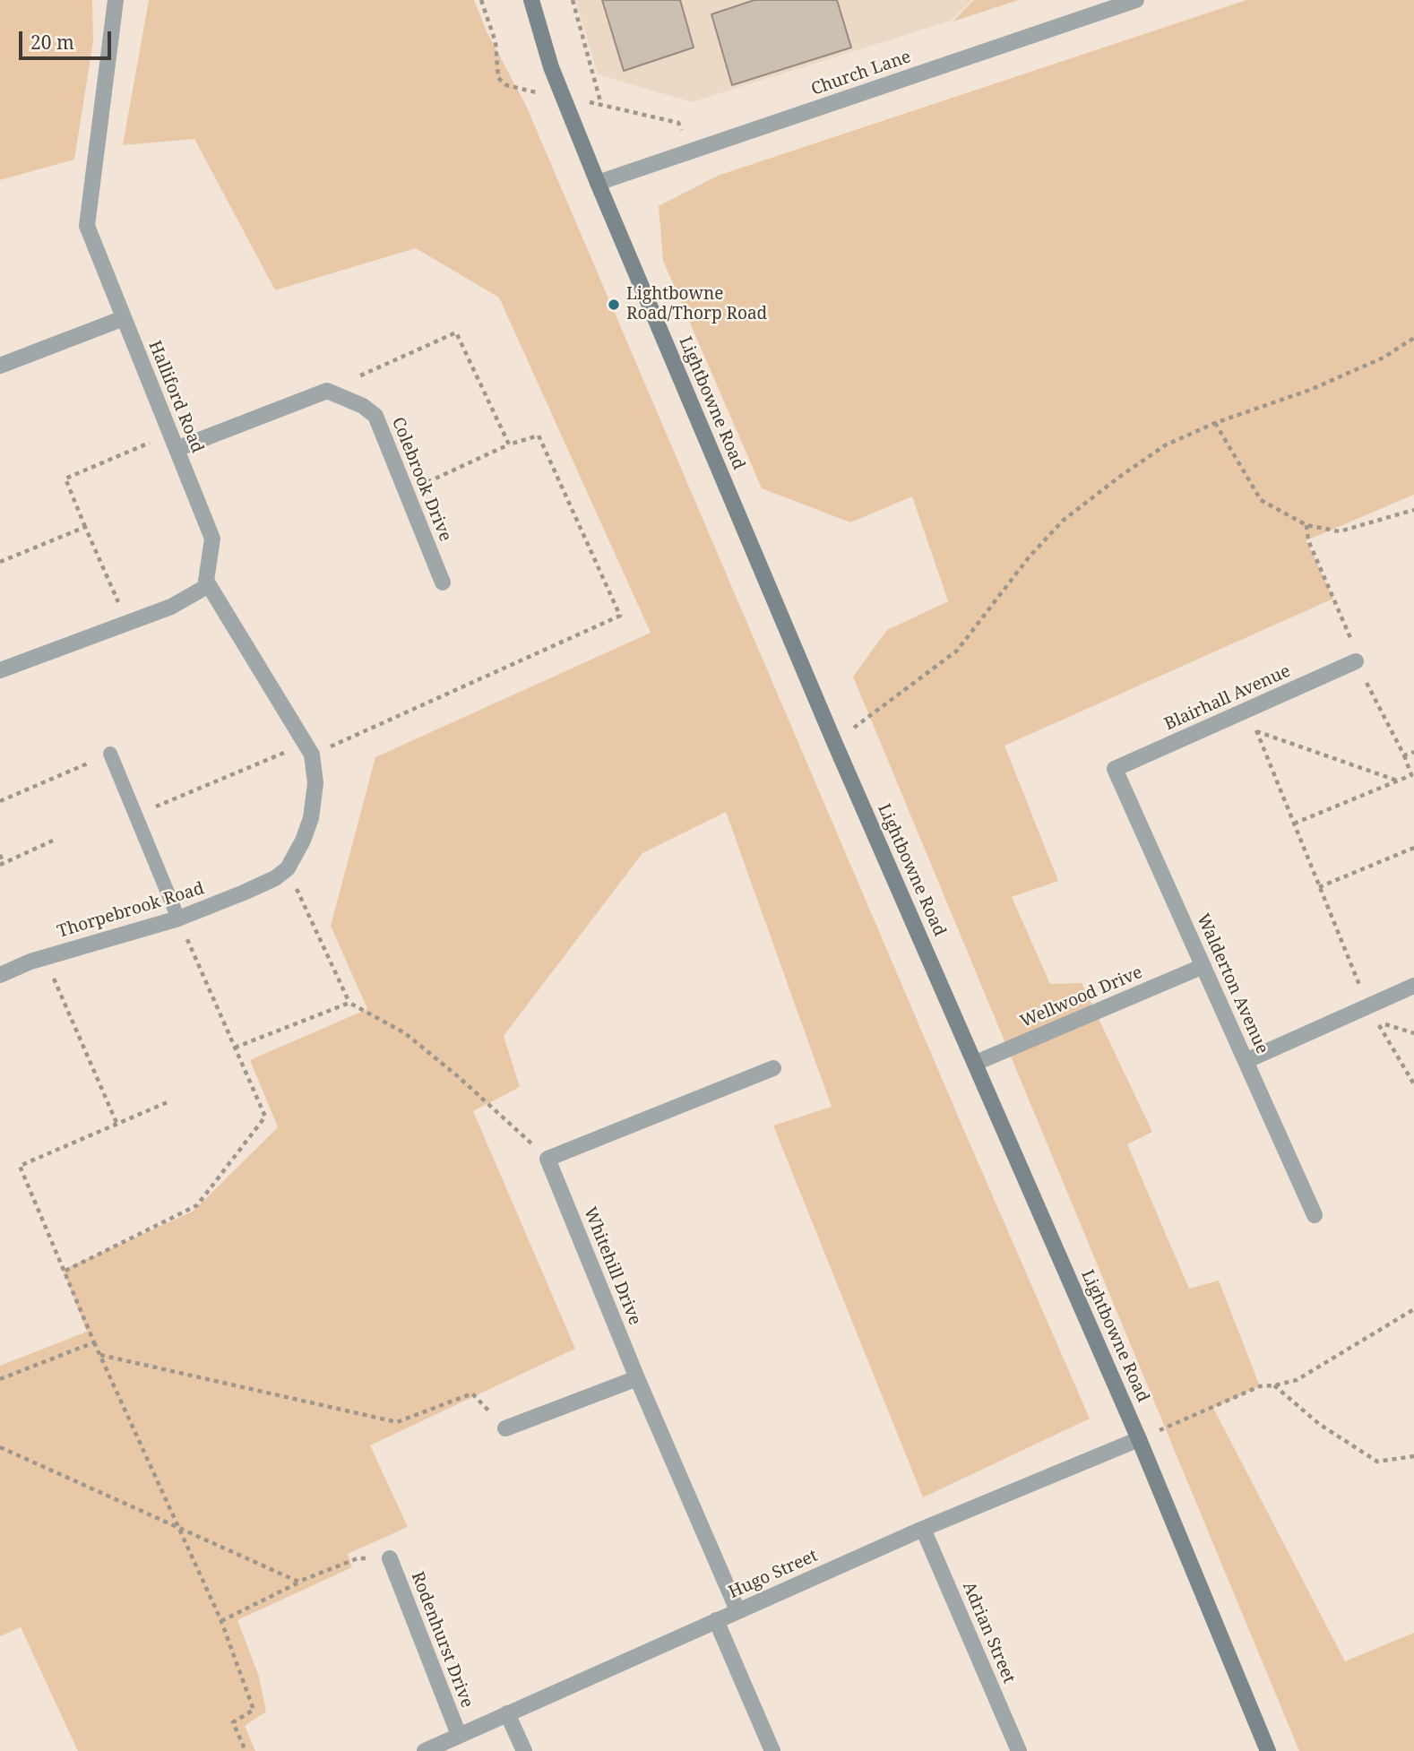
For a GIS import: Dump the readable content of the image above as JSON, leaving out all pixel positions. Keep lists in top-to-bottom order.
{
  "streets": {
    "main road": ["Lightbowne Road"],
    "street": [
      "Church Lane",
      "Halliford Road",
      "Colebrook Drive",
      "Blairhall Avenue",
      "Thorpebrook Road",
      "Walderton Avenue",
      "Wellwood Drive",
      "Whitehill Drive",
      "Hugo Street",
      "Adrian Street",
      "Rodenhurst Drive"
    ]
  },
  "crossings": [
    ["Church Lane", "Lightbowne Road"],
    ["Halliford Road", "Thorpebrook Road"],
    ["Lightbowne Road", "Wellwood Drive"],
    ["Lightbowne Road", "Hugo Street"],
    ["Blairhall Avenue", "Walderton Avenue"],
    ["Walderton Avenue", "Wellwood Drive"],
    ["Whitehill Drive", "Hugo Street"],
    ["Hugo Street", "Adrian Street"],
    ["Hugo Street", "Rodenhurst Drive"]
  ],
  "places": ["Lightbowne Road/Thorp Road"],
  "scale_bar": "20 m"
}
